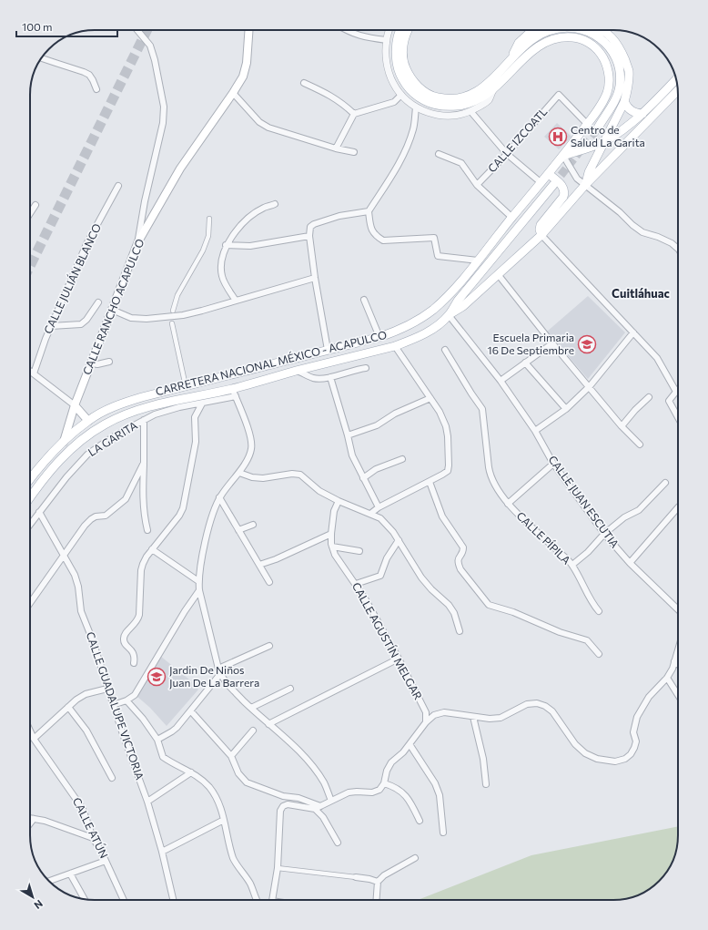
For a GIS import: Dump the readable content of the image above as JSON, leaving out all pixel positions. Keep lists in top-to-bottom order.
{
  "streets": {
    "main road": ["CALLE RANCHO ACAPULCO", "CARRETERA NACIONAL MÉXICO - ACAPULCO"],
    "street": [
      "CALLE IZCOATL",
      "CALLE JULIÁN BLANCO",
      "LA GARITA",
      "CALLE JUAN ESCUTIA",
      "CALLE PÍPILA",
      "CALLE AGUSTÍN MELGAR",
      "CALLE GUADALUPE VICTORIA",
      "CALLE ATÚN"
    ]
  },
  "crossings": [
    ["CALLE IZCOATL", "CARRETERA NACIONAL MÉXICO - ACAPULCO"],
    ["CALLE RANCHO ACAPULCO", "CARRETERA NACIONAL MÉXICO - ACAPULCO"],
    ["CARRETERA NACIONAL MÉXICO - ACAPULCO", "LA GARITA"],
    ["CARRETERA NACIONAL MÉXICO - ACAPULCO", "CALLE JUAN ESCUTIA"],
    ["LA GARITA", "CALLE GUADALUPE VICTORIA"],
    ["CALLE JUAN ESCUTIA", "CALLE PÍPILA"]
  ],
  "districts": ["Cuitláhuac"],
  "places": {
    "hospital": ["Centro de Salud La Garita"],
    "school or university": ["Escuela Primaria 16 De Septiembre", "Jardin De Niños Juan De La Barrera"]
  },
  "scale_bar": "100 m",
  "north": "bottom right"
}
